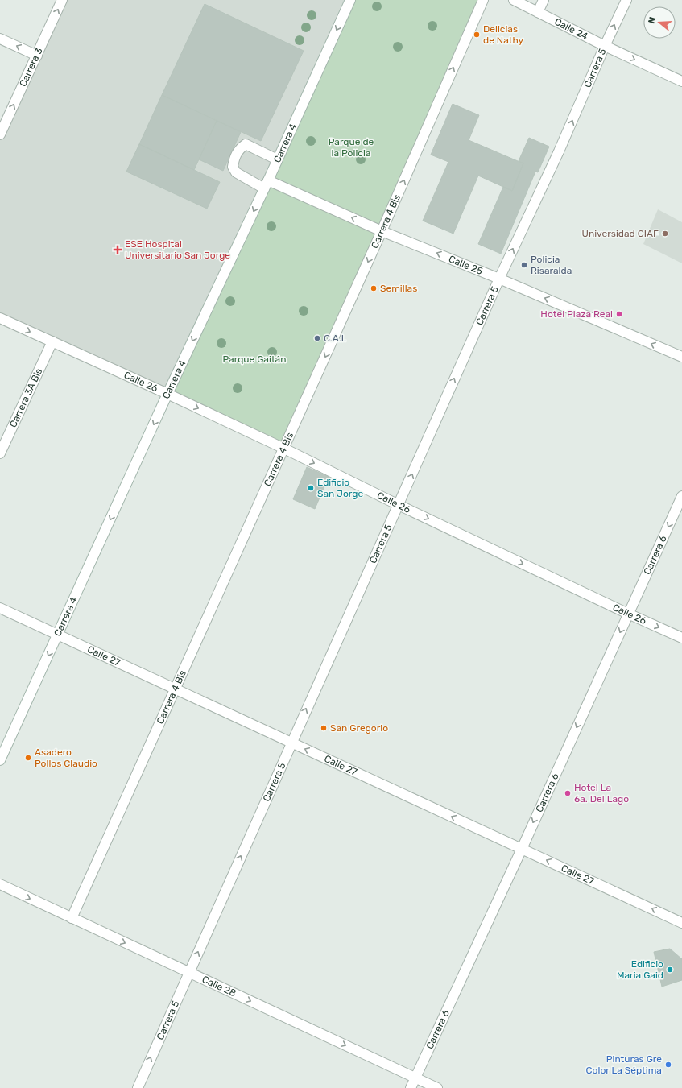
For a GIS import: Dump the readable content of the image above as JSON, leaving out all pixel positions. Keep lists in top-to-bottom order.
{
  "streets": {
    "street": [
      "Calle 24",
      "Carrera 3",
      "Carrera 5",
      "Carrera 4",
      "Carrera 4 Bis",
      "Calle 25",
      "Calle 26",
      "Carrera 3A Bis",
      "Carrera 6",
      "Calle 27",
      "Calle 28"
    ]
  },
  "crossings": [
    ["Calle 24", "Carrera 5"],
    ["Carrera 5", "Calle 25"],
    ["Carrera 5", "Calle 26"],
    ["Carrera 5", "Calle 27"],
    ["Carrera 5", "Calle 28"],
    ["Carrera 4", "Calle 25"],
    ["Carrera 4", "Calle 26"],
    ["Carrera 4", "Calle 27"],
    ["Carrera 4 Bis", "Calle 25"],
    ["Carrera 4 Bis", "Calle 26"],
    ["Carrera 4 Bis", "Calle 27"],
    ["Carrera 4 Bis", "Calle 28"],
    ["Calle 26", "Carrera 3A Bis"],
    ["Calle 26", "Carrera 6"],
    ["Carrera 6", "Calle 27"],
    ["Carrera 6", "Calle 28"]
  ],
  "one_way": [
    "Calle 24",
    "Carrera 3",
    "Carrera 5",
    "Carrera 4",
    "Calle 25",
    "Calle 26",
    "Carrera 6",
    "Calle 27",
    "Calle 28"
  ],
  "parks": ["Parque de la Policia", "Parque Gaitán"],
  "places": {
    "other": [
      "Delicias de Nathy",
      "Universidad CIAF",
      "Policia Risaralda",
      "Semillas",
      "Hotel Plaza Real",
      "C.A.I.",
      "Edificio San Jorge",
      "San Gregorio",
      "Asadero Pollos Claudio",
      "Hotel La 6a. Del Lago",
      "Edificio Maria Gaid",
      "Pinturas Gre Color La Séptima"
    ],
    "health": ["ESE Hospital Universitario San Jorge"]
  },
  "north": "left"
}
